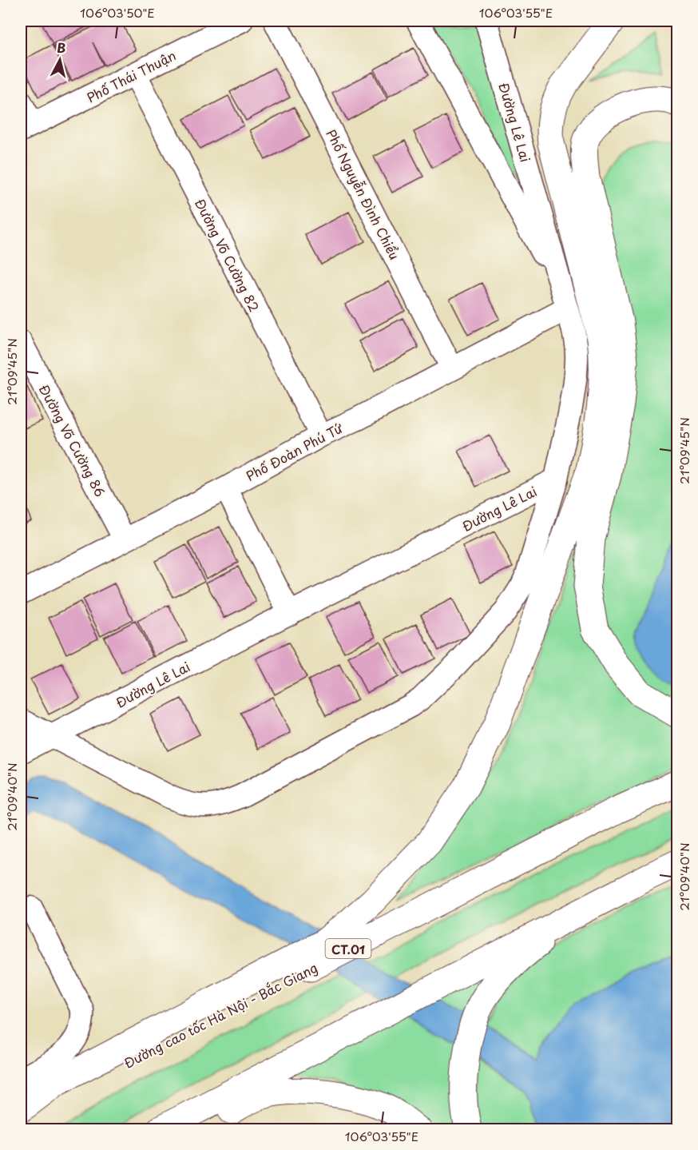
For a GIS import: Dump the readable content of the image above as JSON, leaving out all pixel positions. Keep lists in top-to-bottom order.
{
  "streets": {
    "highway": ["CT.01", "Đường cao tốc Hà Nội - Bắc Giang"],
    "street": [
      "Phố Thái Thuận",
      "Đường Lê Lai",
      "Phố Nguyễn Đình Chiểu",
      "Đường Võ Cường 82",
      "Đường Võ Cường 86",
      "Phố Đoàn Phú Tứ"
    ]
  },
  "crossings": [
    ["Phố Thái Thuận", "Đường Võ Cường 82"],
    ["Đường Lê Lai", "Phố Đoàn Phú Tứ"],
    ["Phố Nguyễn Đình Chiểu", "Phố Đoàn Phú Tứ"],
    ["Đường Võ Cường 82", "Phố Đoàn Phú Tứ"],
    ["Đường Võ Cường 86", "Phố Đoàn Phú Tứ"]
  ],
  "north": "top",
  "coordinates": [
    "106°03'50\"E",
    "106°03'55\"E",
    "21°09'45\"N",
    "21°09'40\"N"
  ]
}
